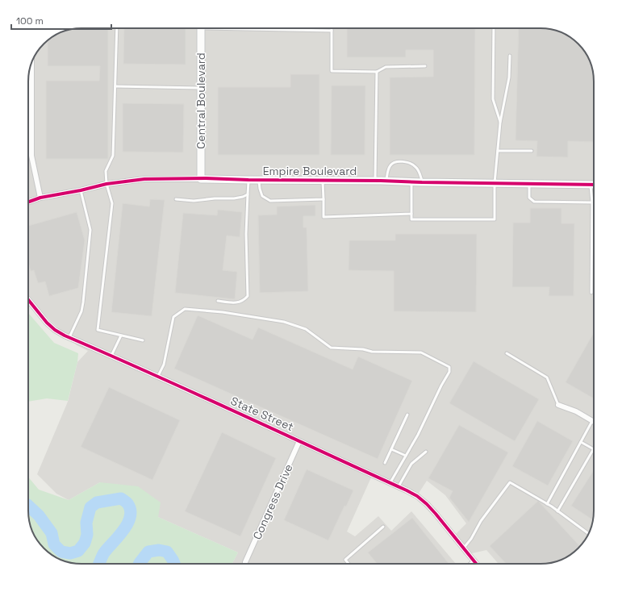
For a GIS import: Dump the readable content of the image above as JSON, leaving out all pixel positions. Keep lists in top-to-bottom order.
{
  "streets": {
    "street": [
      "Central Boulevard",
      "Empire Boulevard",
      "State Street",
      "Congress Drive"
    ]
  },
  "crossings": [
    ["Central Boulevard", "Empire Boulevard"],
    ["State Street", "Congress Drive"]
  ],
  "scale_bar": "100 m"
}
